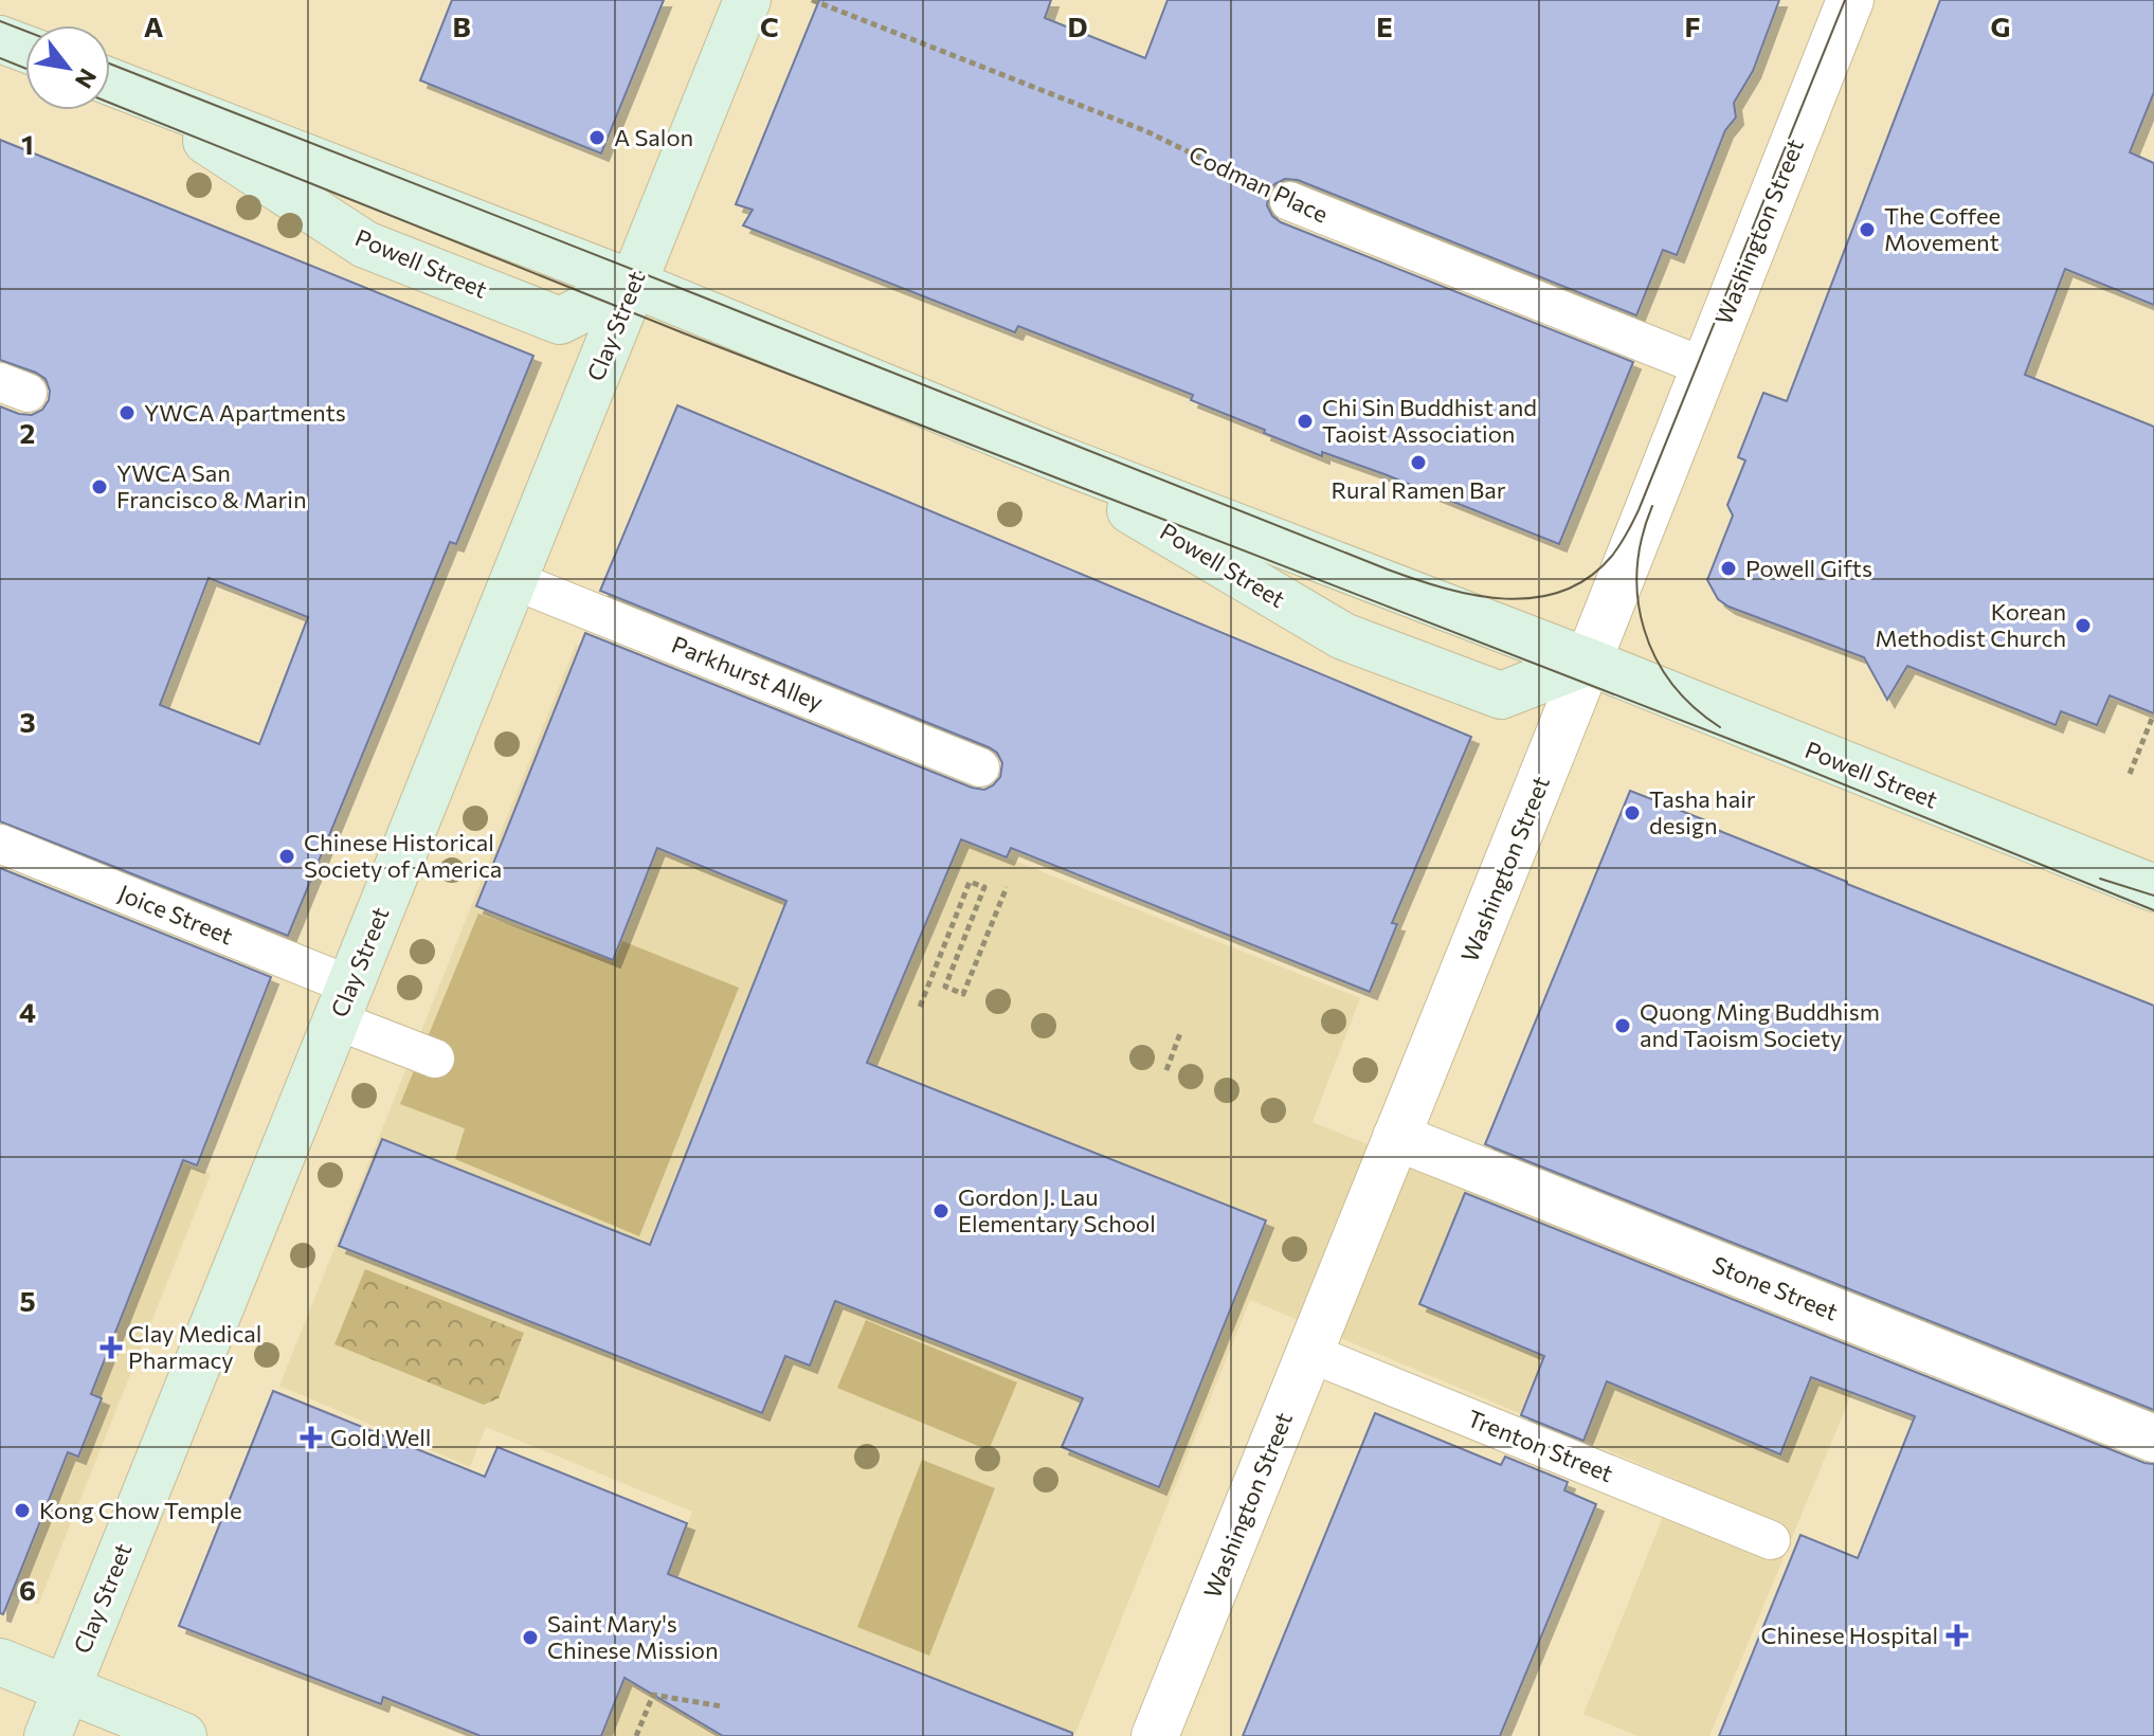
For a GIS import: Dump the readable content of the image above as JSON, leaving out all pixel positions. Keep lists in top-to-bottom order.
{
  "streets": {
    "street": [
      "Washington Street",
      "Powell Street",
      "Clay Street",
      "Stone Street"
    ],
    "lane": [
      "Codman Place",
      "Parkhurst Alley",
      "Joice Street",
      "Trenton Street"
    ]
  },
  "crossings": [
    ["Codman Place", "Washington Street"],
    ["Washington Street", "Powell Street"],
    ["Washington Street", "Stone Street"],
    ["Washington Street", "Trenton Street"],
    ["Powell Street", "Clay Street"],
    ["Clay Street", "Parkhurst Alley"],
    ["Clay Street", "Joice Street"]
  ],
  "places": {
    "other": [
      "A Salon",
      "The Coffee Movement",
      "YWCA Apartments",
      "Chi Sin Buddhist and Taoist Association",
      "Rural Ramen Bar",
      "YWCA San Francisco & Marin",
      "Powell Gifts",
      "Korean Methodist Church",
      "Tasha hair design",
      "Chinese Historical Society of America",
      "Quong Ming Buddhism and Taoism Society",
      "Gordon J. Lau Elementary School",
      "Kong Chow Temple",
      "Saint Mary's Chinese Mission"
    ],
    "health": ["Clay Medical Pharmacy", "Gold Well", "Chinese Hospital"]
  },
  "north": "bottom right",
  "grid": {
    "columns": [
      "A",
      "B",
      "C",
      "D",
      "E",
      "F",
      "G"
    ],
    "rows": [
      "1",
      "2",
      "3",
      "4",
      "5",
      "6"
    ]
  }
}
